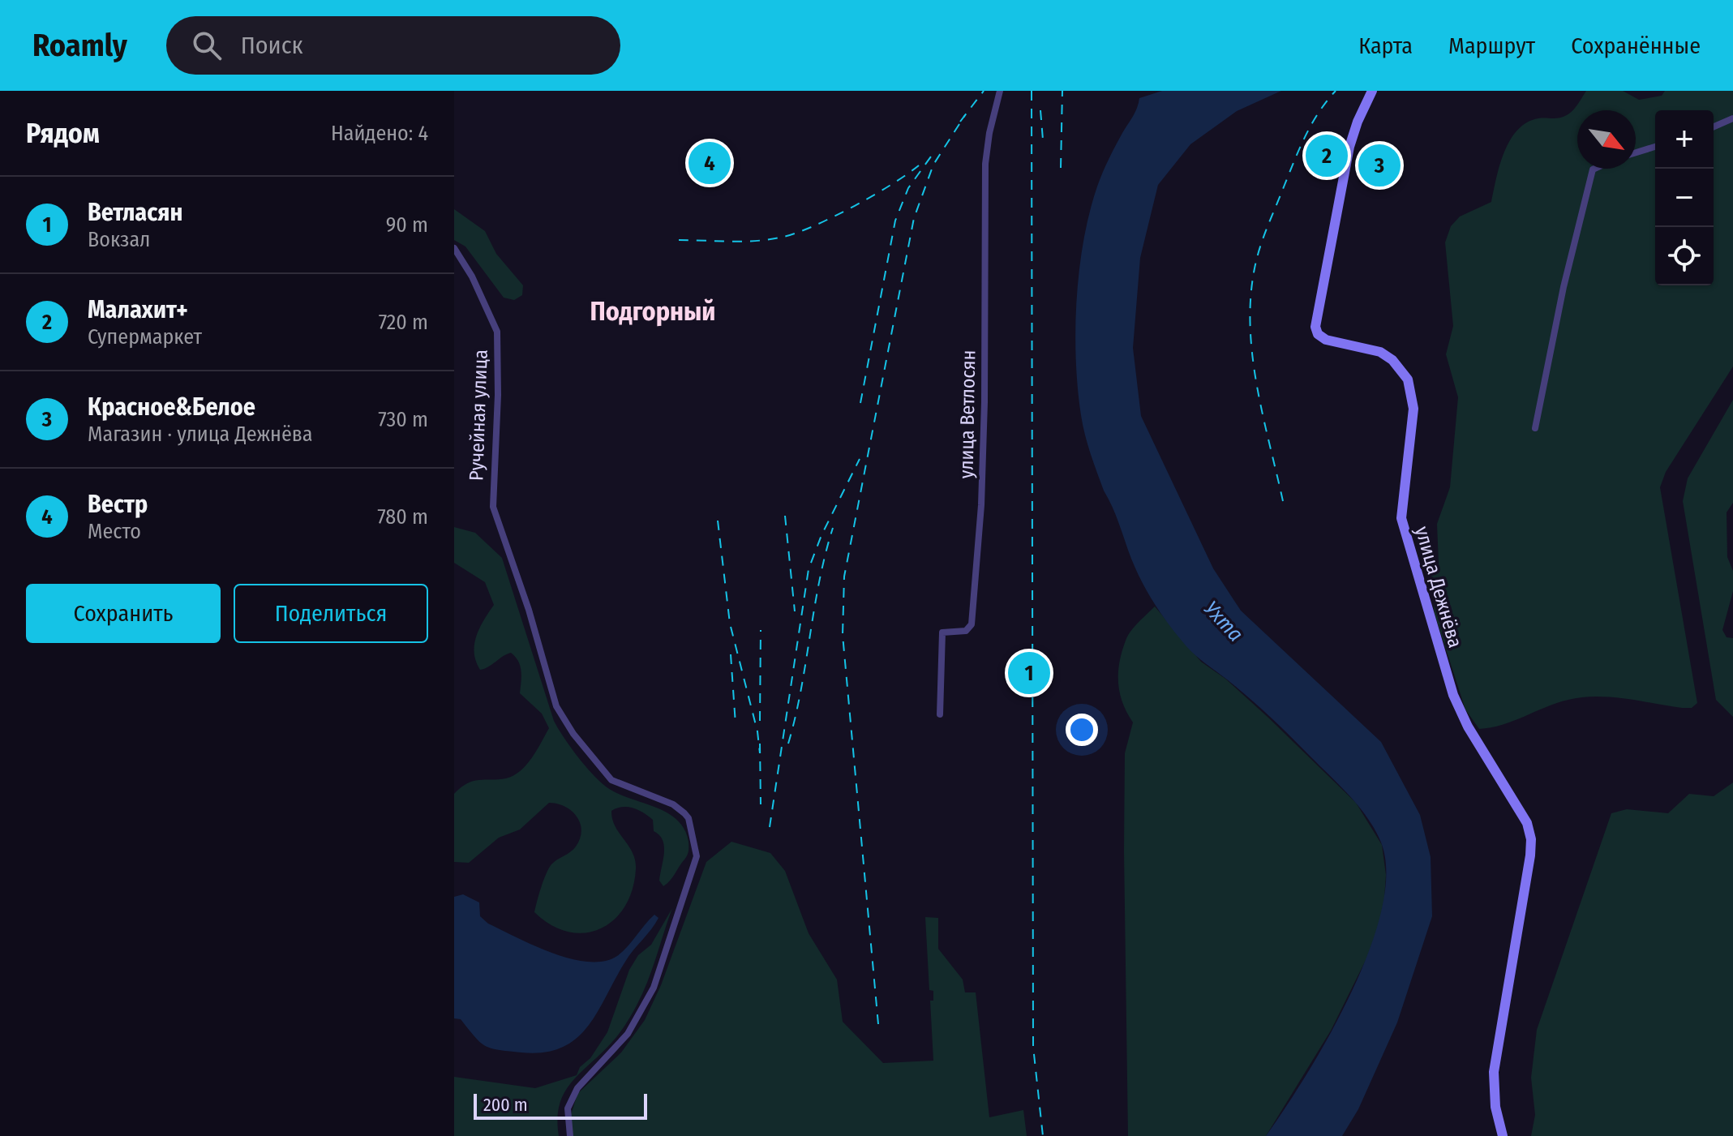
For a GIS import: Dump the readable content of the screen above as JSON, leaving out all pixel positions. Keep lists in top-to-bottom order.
{
  "streets": {
    "street": ["улица Ветлосян", "Ручейная улица", "улица Дежнёва"]
  },
  "districts": ["Подгорный"],
  "water": ["Ухта"],
  "scale_bar": "200 m",
  "north": "bottom right",
  "page": {
    "header": "Roamly",
    "search": "Поиск",
    "nav": ["Карта", "Маршрут", "Сохранённые"],
    "heading": ["Рядом", "Найдено: 4"],
    "map_buttons": ["+", "−"],
    "pins": [
      "2",
      "4",
      "3",
      "1"
    ],
    "list": [
      {
        "mark": "1",
        "name": "Ветласян",
        "note": "Вокзал",
        "value": "90 m"
      },
      {
        "mark": "2",
        "name": "Малахит+",
        "note": "Супермаркет",
        "value": "720 m"
      },
      {
        "mark": "3",
        "name": "Красное&Белое",
        "note": "Магазин · улица Дежнёва",
        "value": "730 m"
      },
      {
        "mark": "4",
        "name": "Вестр",
        "note": "Место",
        "value": "780 m"
      }
    ],
    "buttons": ["Сохранить", "Поделиться"],
    "scale": "200 m"
  }
}
